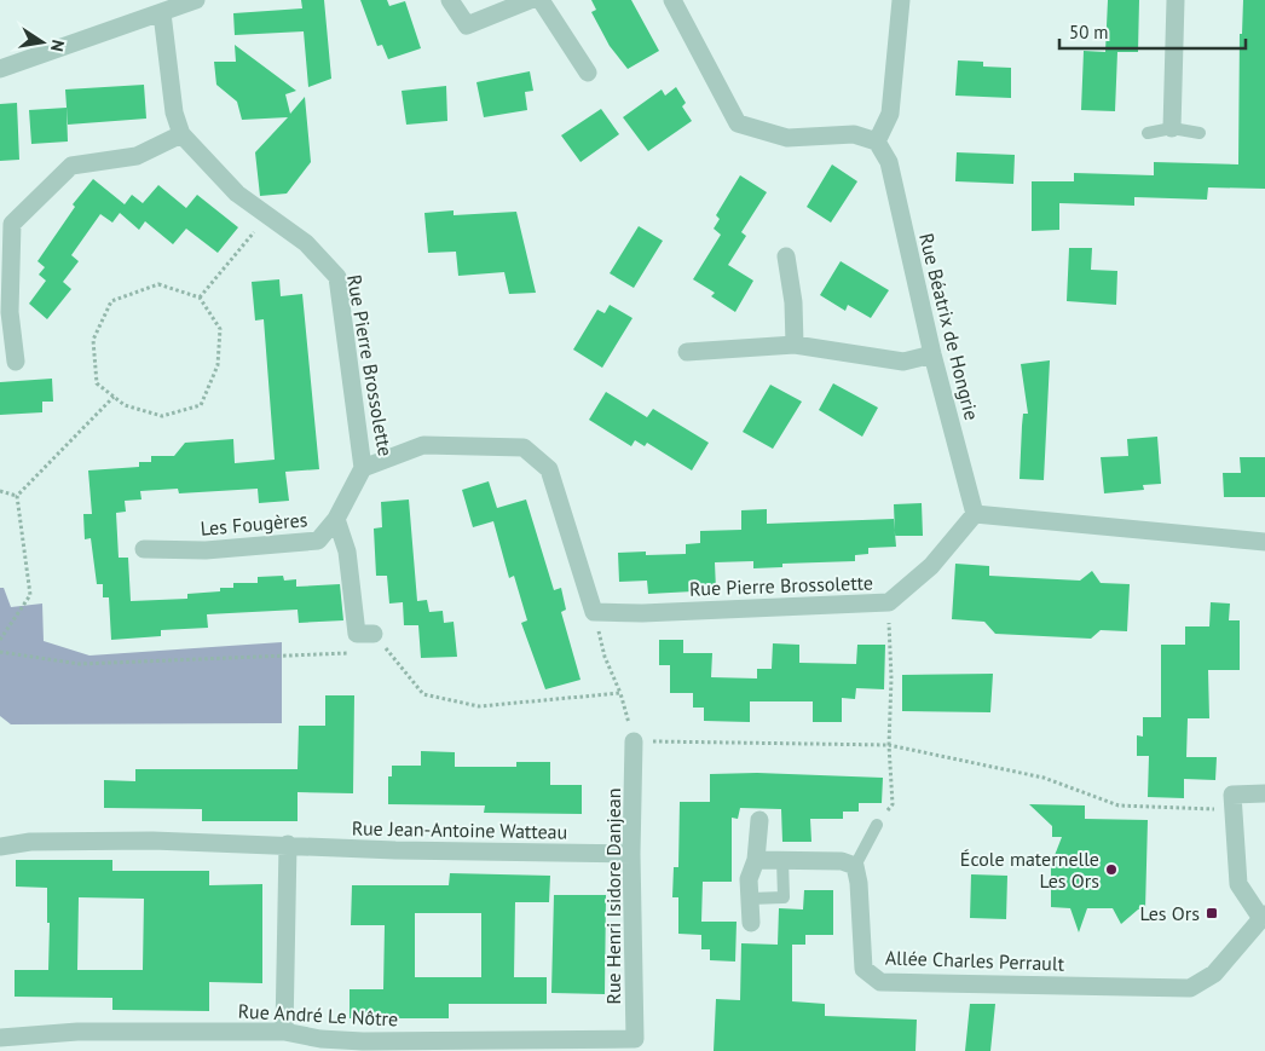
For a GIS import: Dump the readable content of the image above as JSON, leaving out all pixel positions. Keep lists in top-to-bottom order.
{
  "streets": {
    "street": [
      "Rue Béatrix de Hongrie",
      "Rue Pierre Brossolette",
      "Les Fougères",
      "Rue Jean-Antoine Watteau",
      "Rue Henri Isidore Danjean",
      "Allée Charles Perrault",
      "Rue André Le Nôtre"
    ]
  },
  "crossings": [
    ["Rue Béatrix de Hongrie", "Rue Pierre Brossolette"],
    ["Rue Pierre Brossolette", "Les Fougères"],
    ["Rue Jean-Antoine Watteau", "Rue Henri Isidore Danjean"],
    ["Rue Henri Isidore Danjean", "Rue André Le Nôtre"]
  ],
  "places": {
    "other": ["École maternelle Les Ors"],
    "transit": ["Les Ors"]
  },
  "scale_bar": "50 m",
  "north": "right"
}
